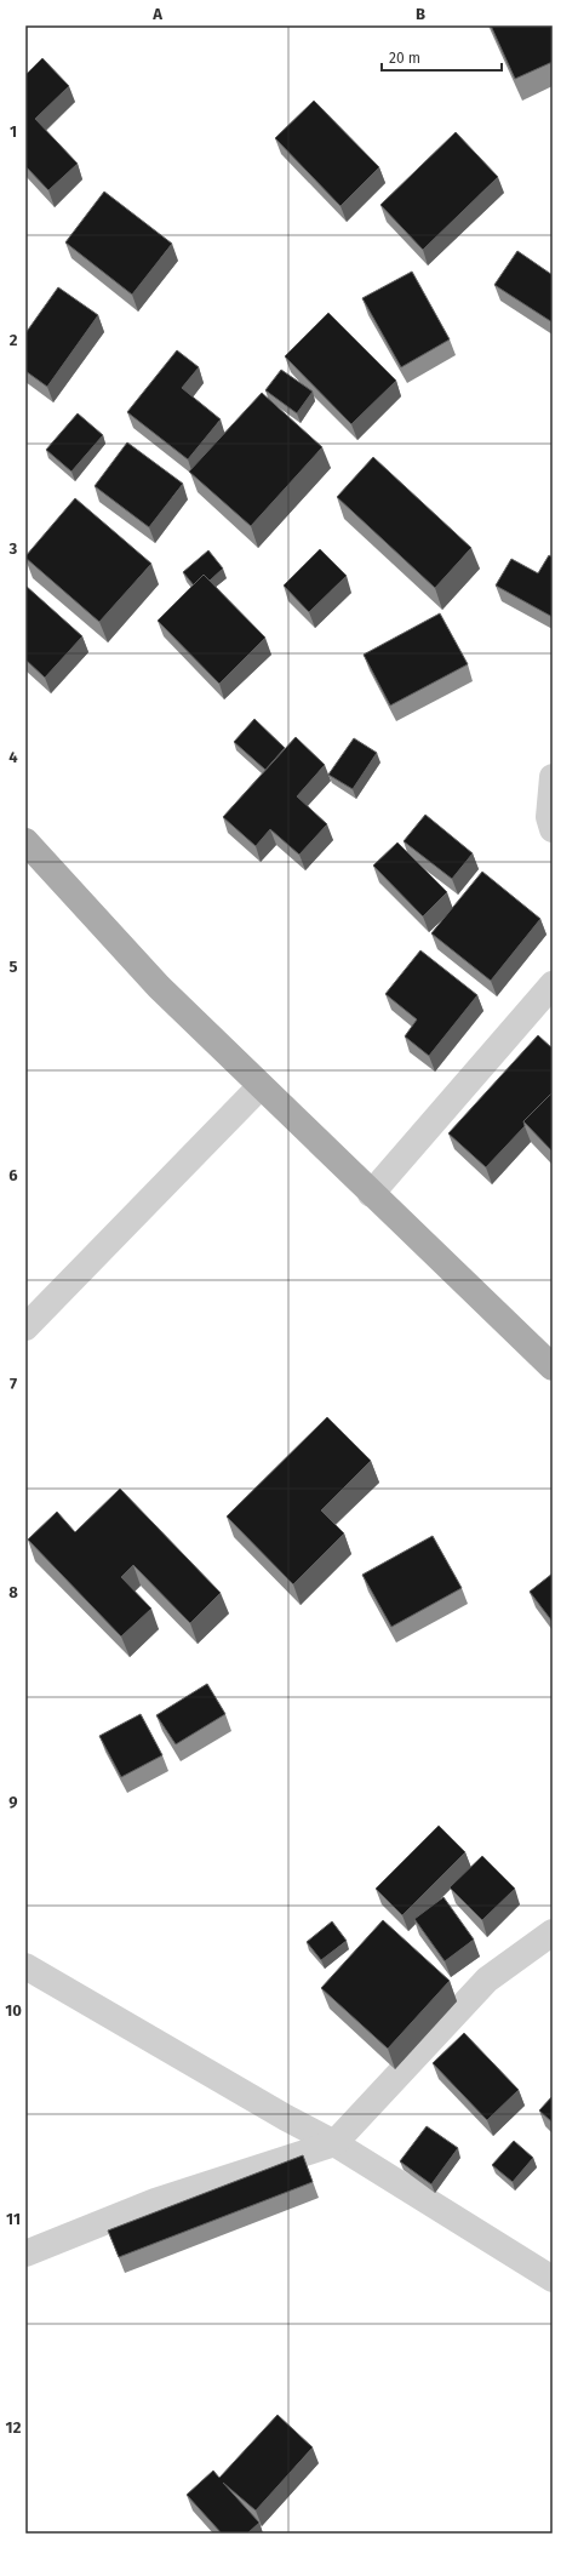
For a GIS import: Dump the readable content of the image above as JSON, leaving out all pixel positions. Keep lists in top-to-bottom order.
{
  "scale_bar": "20 m",
  "grid": {
    "columns": ["A", "B"],
    "rows": [
      "1",
      "2",
      "3",
      "4",
      "5",
      "6",
      "7",
      "8",
      "9",
      "10",
      "11",
      "12"
    ]
  }
}
